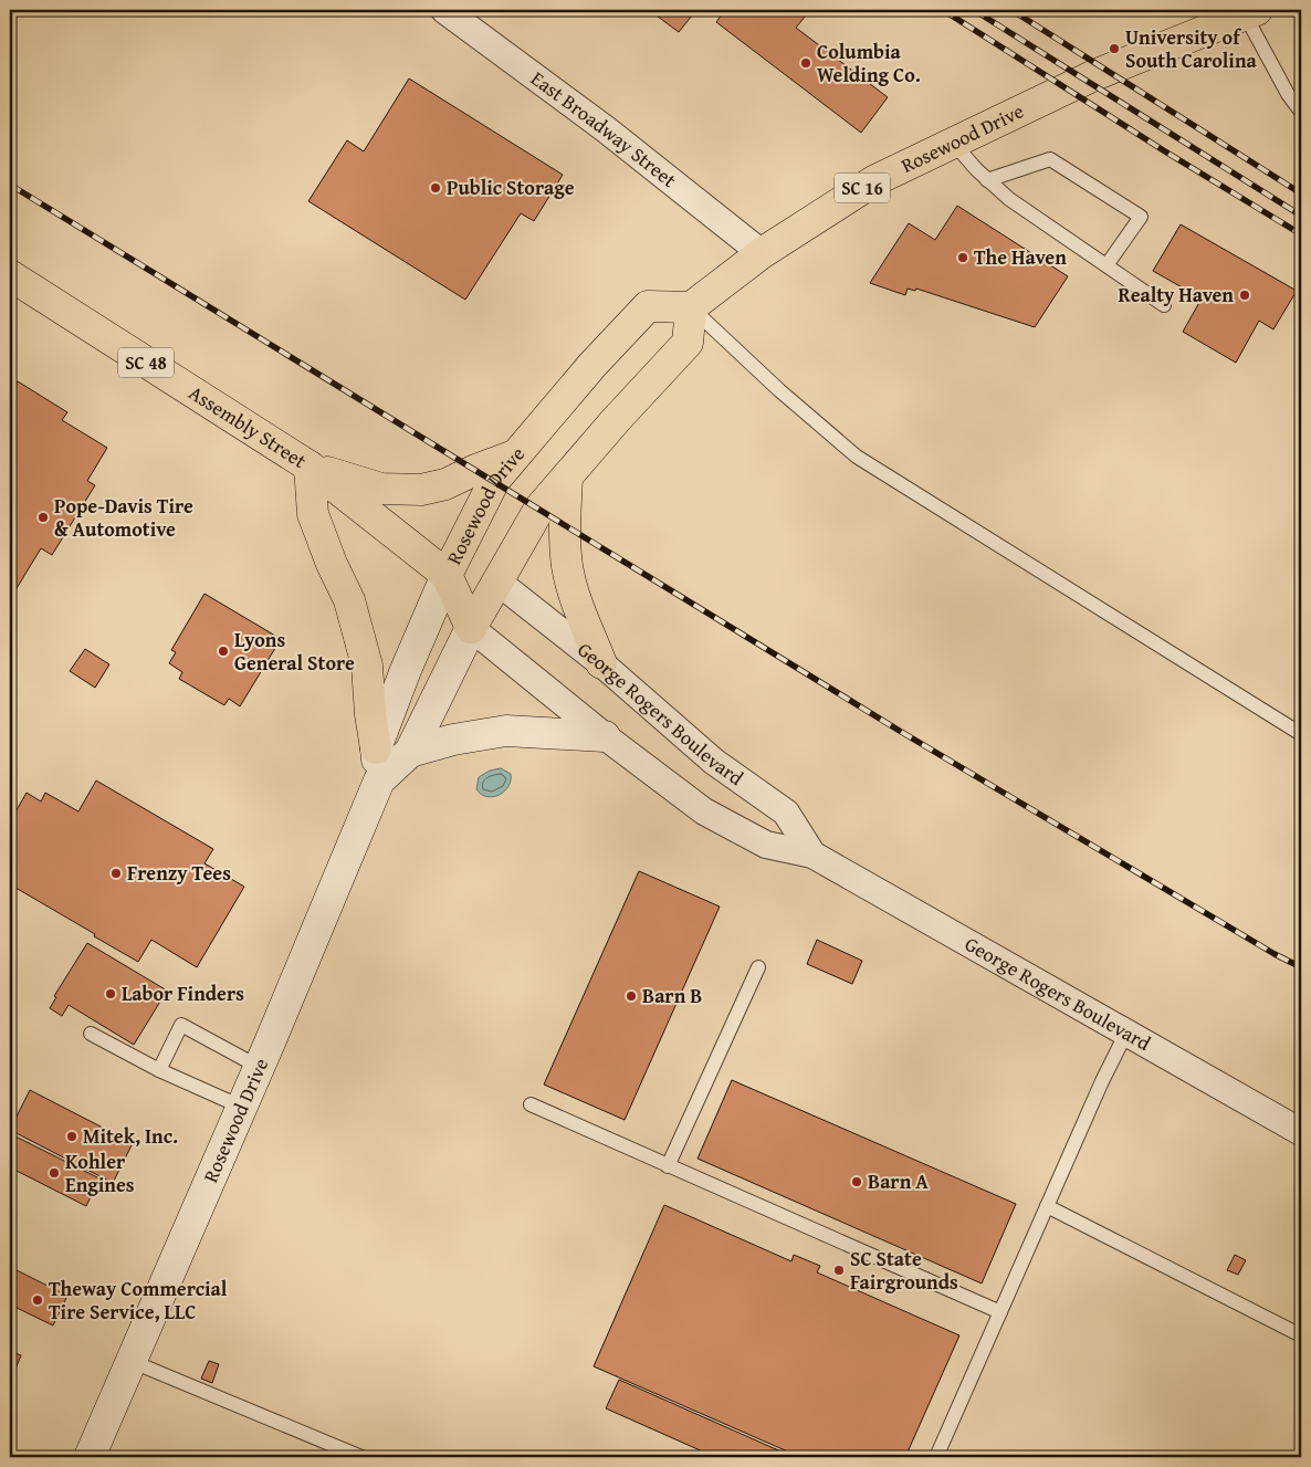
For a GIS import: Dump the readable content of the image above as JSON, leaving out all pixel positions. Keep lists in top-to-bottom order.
{
  "streets": {
    "main road": [
      "Rosewood Drive",
      "SC 16",
      "SC 48",
      "Assembly Street"
    ],
    "street": ["East Broadway Street", "George Rogers Boulevard"]
  },
  "crossings": [
    ["East Broadway Street", "Rosewood Drive"],
    ["Rosewood Drive", "Assembly Street"],
    ["Rosewood Drive", "George Rogers Boulevard"],
    ["Assembly Street", "George Rogers Boulevard"]
  ],
  "places": [
    "University of South Carolina",
    "Columbia Welding Co.",
    "Public Storage",
    "The Haven",
    "Realty Haven",
    "Pope-Davis Tire & Automotive",
    "Lyons General Store",
    "Frenzy Tees",
    "Labor Finders",
    "Barn B",
    "Mitek, Inc.",
    "Kohler Engines",
    "Barn A",
    "SC State Fairgrounds",
    "Theway Commercial Tire Service, LLC"
  ]
}
